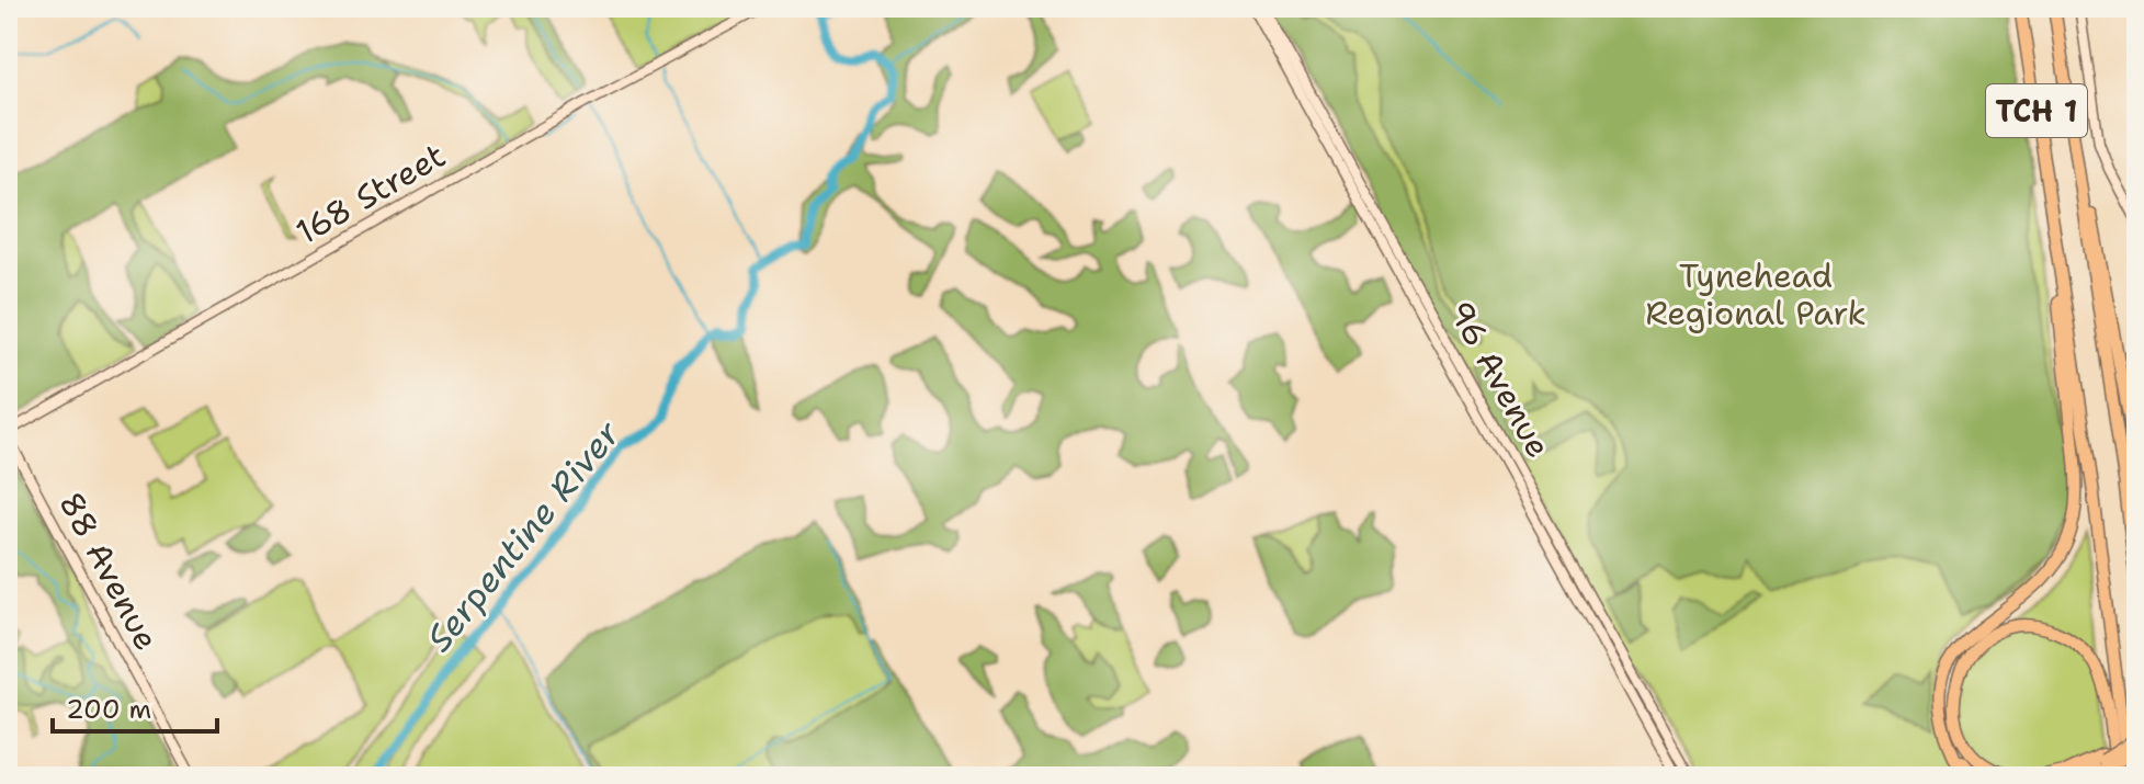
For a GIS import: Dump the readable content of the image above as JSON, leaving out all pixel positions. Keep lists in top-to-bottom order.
{
  "streets": {
    "highway": ["TCH 1"],
    "main road": ["168 Street", "96 Avenue", "88 Avenue"]
  },
  "crossings": [
    ["168 Street", "88 Avenue"]
  ],
  "water": ["Serpentine River"],
  "parks": ["Tynehead Regional Park"],
  "scale_bar": "200 m"
}
